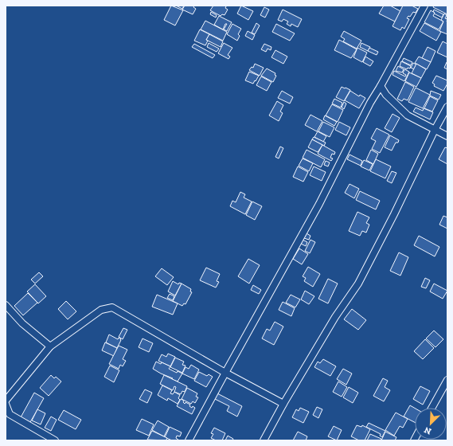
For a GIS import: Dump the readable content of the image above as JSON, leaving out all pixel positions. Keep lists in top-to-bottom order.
{
  "north": "bottom left"
}
